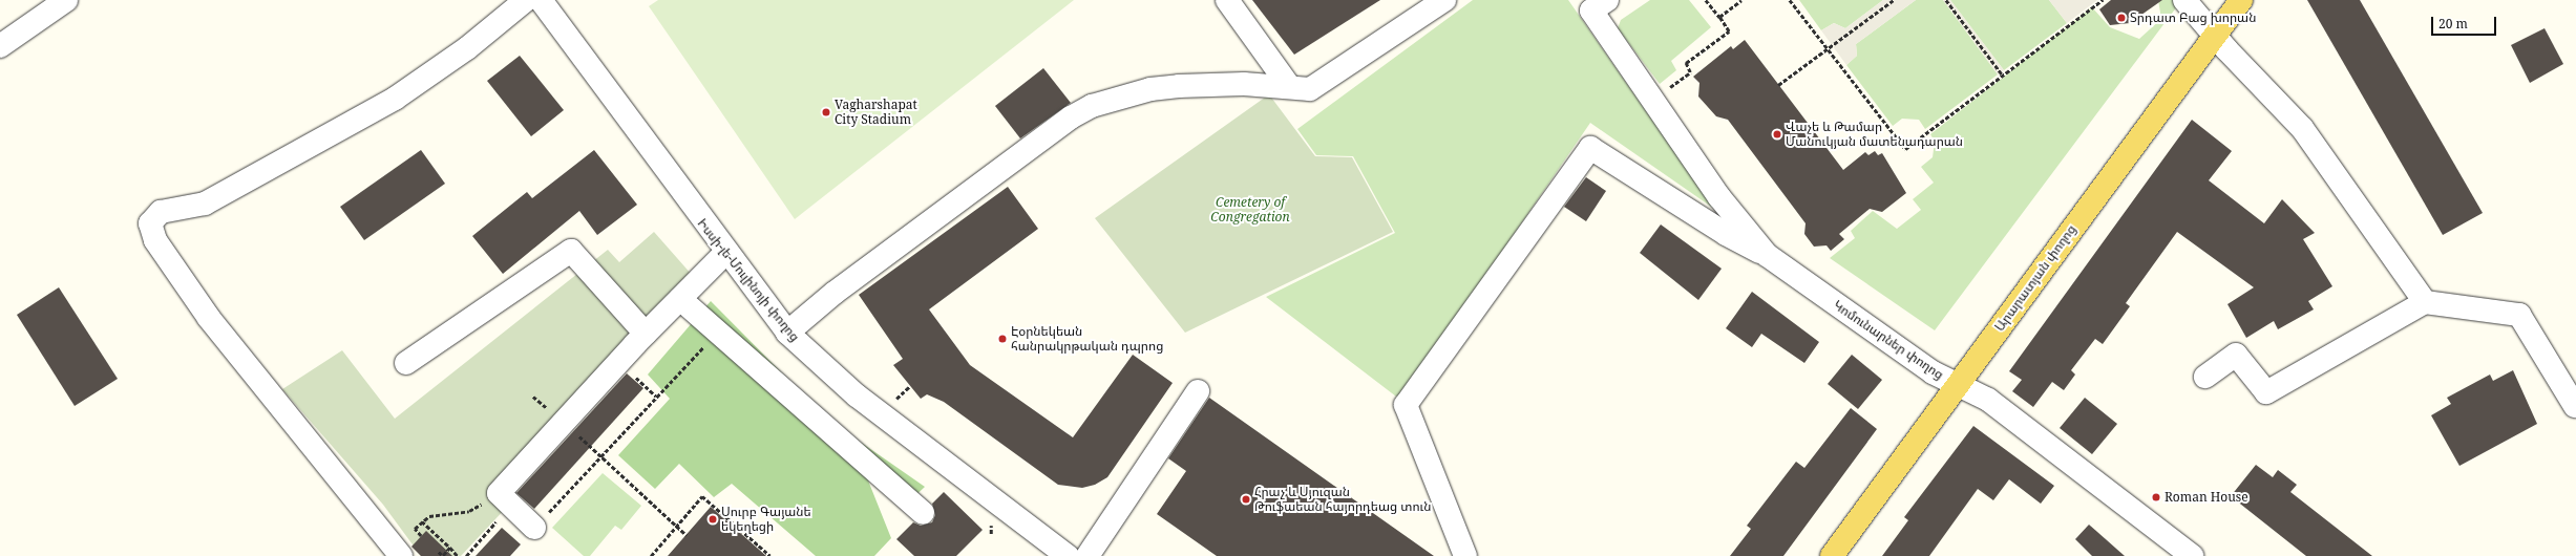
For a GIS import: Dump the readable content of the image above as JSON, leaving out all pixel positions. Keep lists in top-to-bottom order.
{
  "streets": {
    "main road": ["Արարատյան փողոց"],
    "street": ["Իսսի-լե-Մուլինոյի փողոց", "Կոմունարներ փողոց"]
  },
  "crossings": [
    ["Արարատյան փողոց", "Կոմունարներ փողոց"]
  ],
  "parks": ["Cemetery of Congregation"],
  "places": [
    "Տրդատ Բաց խորան",
    "Vagharshapat City Stadium",
    "Վաչե և Թամար Մանուկյան մատենադարան",
    "Էօրնեկեան հանրակրթական դպրոց",
    "Roman House",
    "Հրաչ և Սյուզան Թուֆաեան հայորդեաց տուն",
    "Սուրբ Գայանե եկեղեցի"
  ],
  "scale_bar": "20 m"
}
